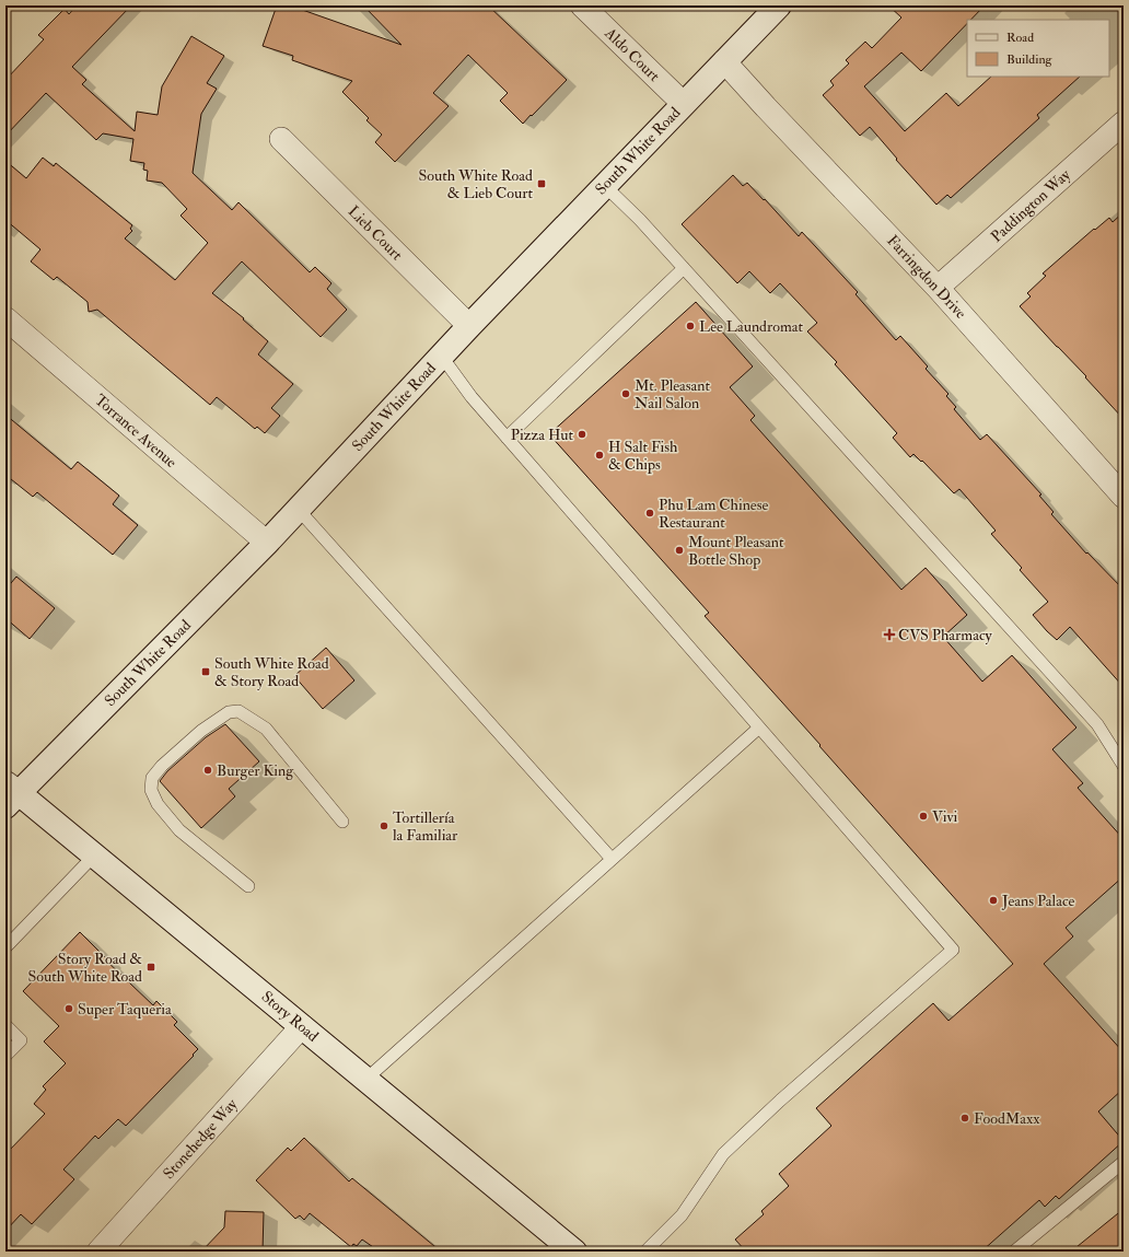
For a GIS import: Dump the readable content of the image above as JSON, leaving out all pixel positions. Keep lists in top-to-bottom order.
{
  "streets": {
    "main road": ["South White Road", "Story Road"],
    "street": [
      "Aldo Court",
      "Paddington Way",
      "Lieb Court",
      "Farringdon Drive",
      "Torrance Avenue",
      "Stonehedge Way"
    ]
  },
  "crossings": [
    ["Aldo Court", "South White Road"],
    ["South White Road", "Lieb Court"],
    ["South White Road", "Farringdon Drive"],
    ["South White Road", "Torrance Avenue"],
    ["South White Road", "Story Road"],
    ["Paddington Way", "Farringdon Drive"],
    ["Story Road", "Stonehedge Way"]
  ],
  "places": {
    "transit": ["South White Road & Lieb Court", "South White Road & Story Road", "Story Road & South White Road"],
    "other": [
      "Lee Laundromat",
      "Mt. Pleasant Nail Salon",
      "Pizza Hut",
      "H Salt Fish & Chips",
      "Phu Lam Chinese Restaurant",
      "Mount Pleasant Bottle Shop",
      "Burger King",
      "Vivi",
      "Tortillería la Familiar",
      "Jeans Palace",
      "Super Taqueria",
      "FoodMaxx"
    ],
    "health": ["CVS Pharmacy"]
  },
  "legend": ["Road", "Building"]
}
